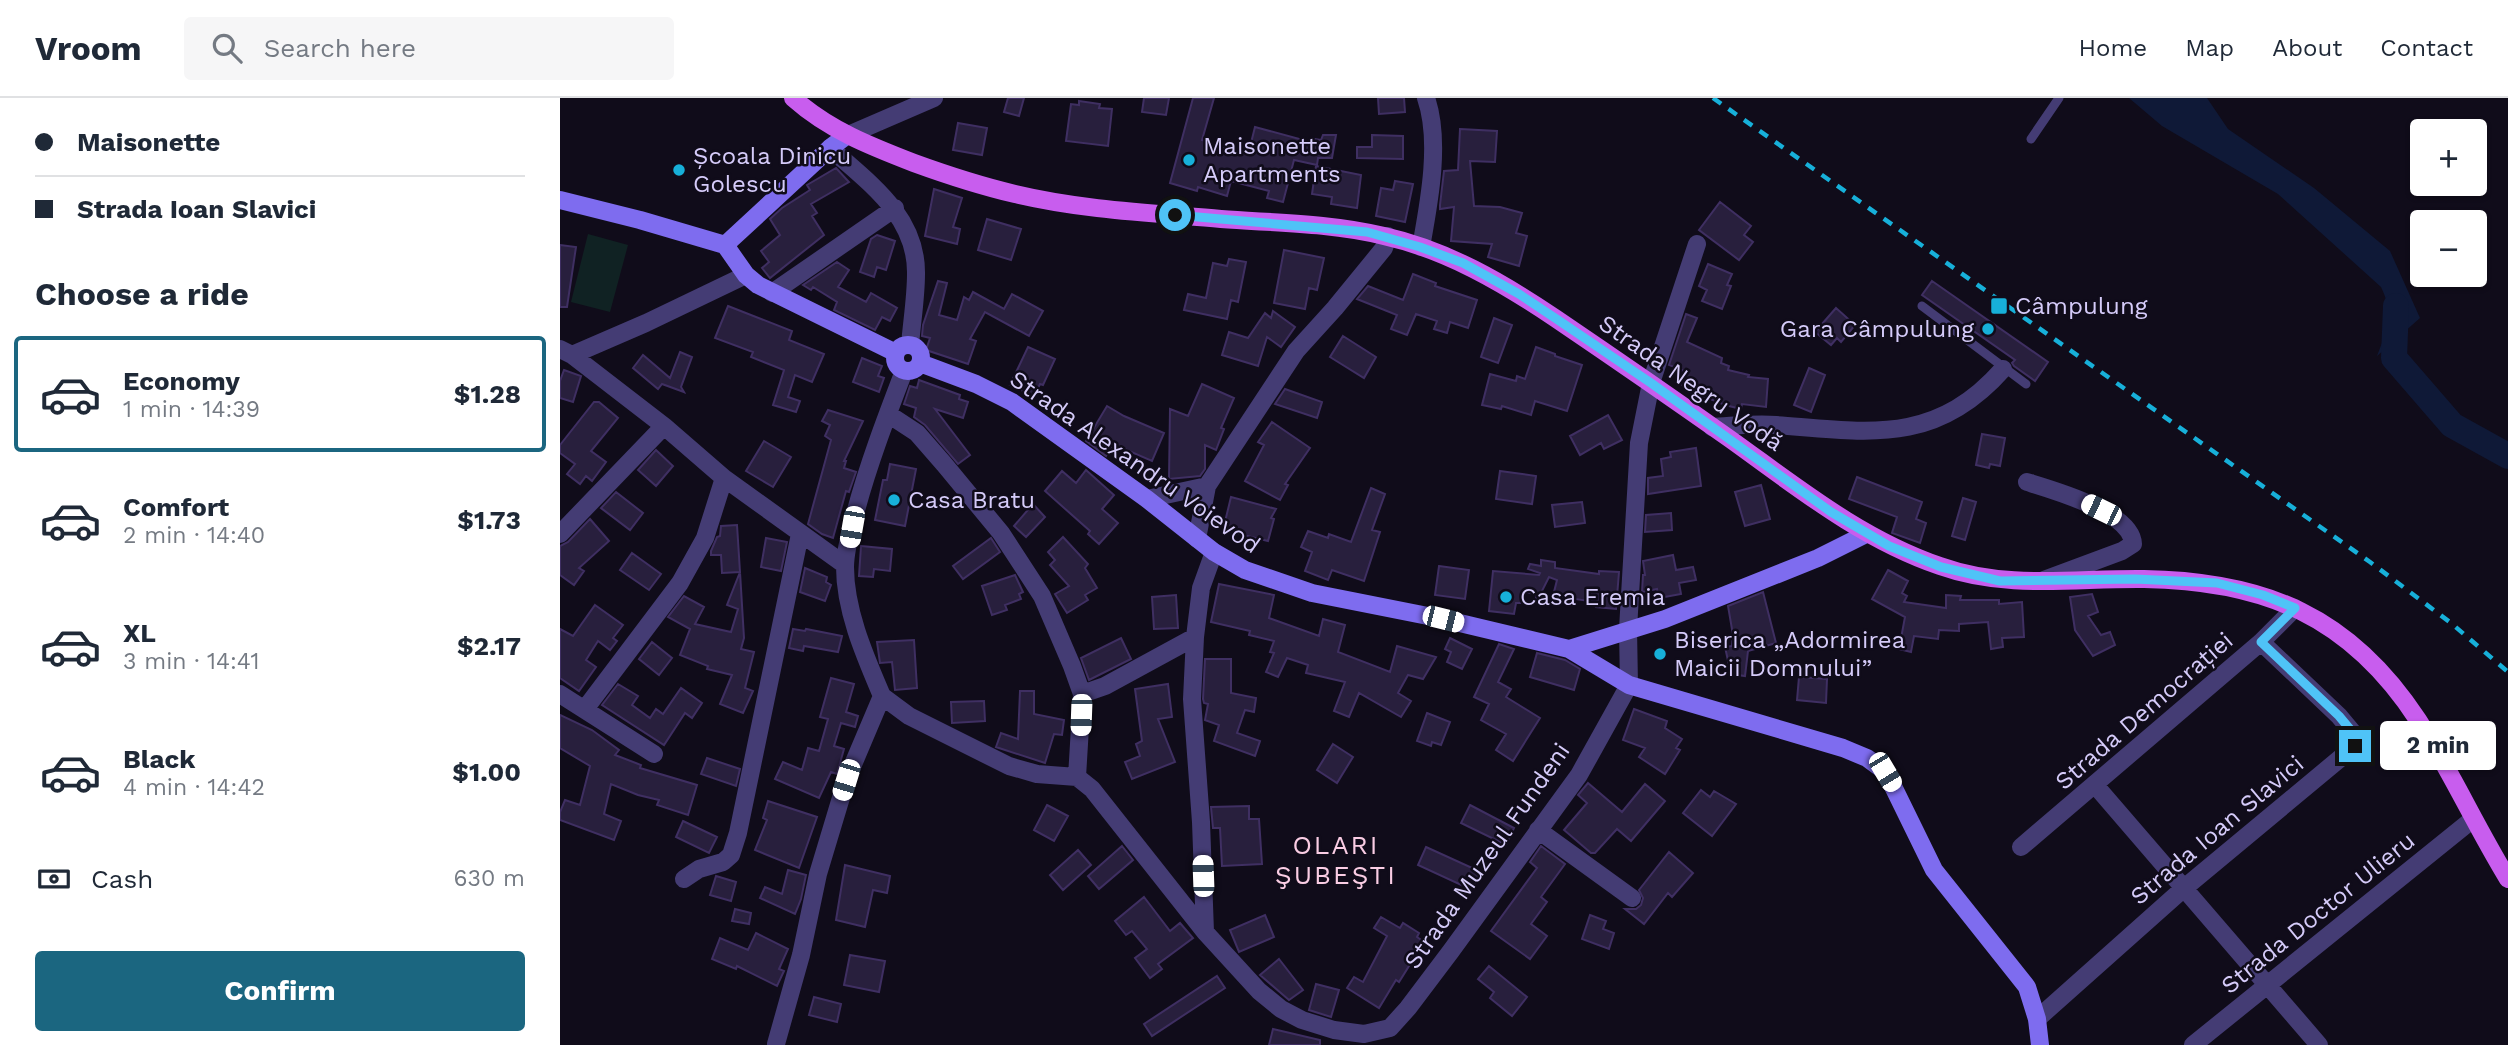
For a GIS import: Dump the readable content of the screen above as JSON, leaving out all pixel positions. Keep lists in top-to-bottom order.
{
  "streets": {
    "main road": ["Strada Negru Vodă", "Strada Alexandru Voievod"],
    "street": [
      "Strada Democrației",
      "Strada Ioan Slavici",
      "Strada Muzeul Fundeni",
      "Strada Doctor Ulieru"
    ]
  },
  "crossings": [
    ["Strada Negru Vodă", "Strada Democrației"],
    ["Strada Negru Vodă", "Strada Doctor Ulieru"],
    ["Strada Democrației", "Strada Ioan Slavici"]
  ],
  "districts": ["OLARI ŞUBEŞTI"],
  "places": {
    "other": [
      "Maisonette Apartments",
      "Școala Dinicu Golescu",
      "Gara Câmpulung",
      "Casa Bratu",
      "Casa Eremia",
      "Biserica „Adormirea Maicii Domnului”"
    ],
    "transit": ["Câmpulung"]
  },
  "page": {
    "header": "Vroom",
    "search": "Search here",
    "nav": [
      "Home",
      "Map",
      "About",
      "Contact"
    ],
    "banner": ["Maisonette", "Strada Ioan Slavici"],
    "map_buttons": ["+", "−"],
    "heading": "Choose a ride",
    "list": [
      {
        "name": "Economy",
        "note": "1 min · 14:39",
        "value": "$1.28"
      },
      {
        "name": "Comfort",
        "note": "2 min · 14:40",
        "value": "$1.73"
      },
      {
        "name": "XL",
        "note": "3 min · 14:41",
        "value": "$2.17"
      },
      {
        "name": "Black",
        "note": "4 min · 14:42",
        "value": "$1.00"
      }
    ],
    "bubble": "2 min",
    "pay": ["Cash", "630 m"],
    "buttons": "Confirm"
  }
}
